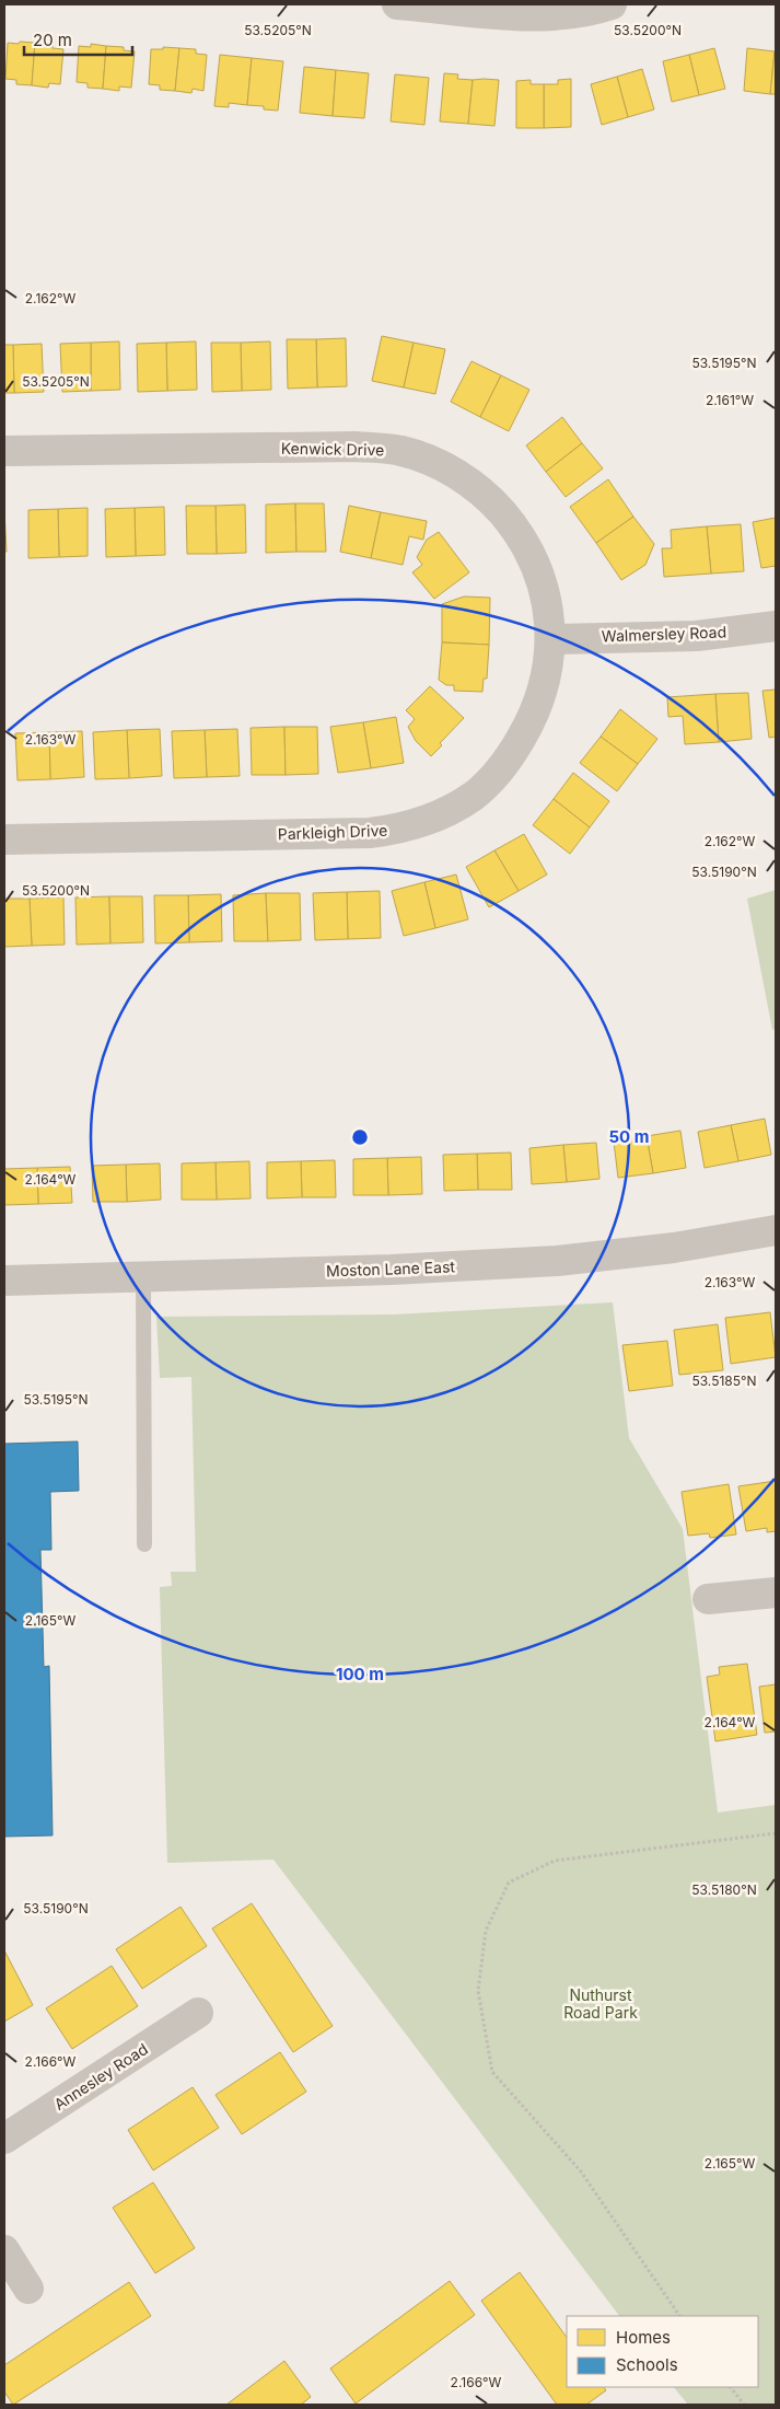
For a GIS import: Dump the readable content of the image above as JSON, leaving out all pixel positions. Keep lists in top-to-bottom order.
{
  "streets": {
    "street": [
      "Kenwick Drive",
      "Walmersley Road",
      "Parkleigh Drive",
      "Moston Lane East",
      "Annesley Road"
    ]
  },
  "crossings": [
    ["Kenwick Drive", "Walmersley Road"],
    ["Kenwick Drive", "Parkleigh Drive"],
    ["Walmersley Road", "Parkleigh Drive"]
  ],
  "parks": ["Nuthurst Road Park"],
  "legend": ["Homes", "Schools"],
  "scale_bar": "20 m",
  "coordinates": [
    "53.5205°N",
    "53.5200°N",
    "2.162°W",
    "53.5195°N",
    "2.161°W",
    "2.163°W",
    "53.5190°N",
    "2.164°W",
    "53.5185°N",
    "2.165°W",
    "53.5180°N",
    "2.166°W"
  ],
  "rings": ["50 m", "100 m"]
}
